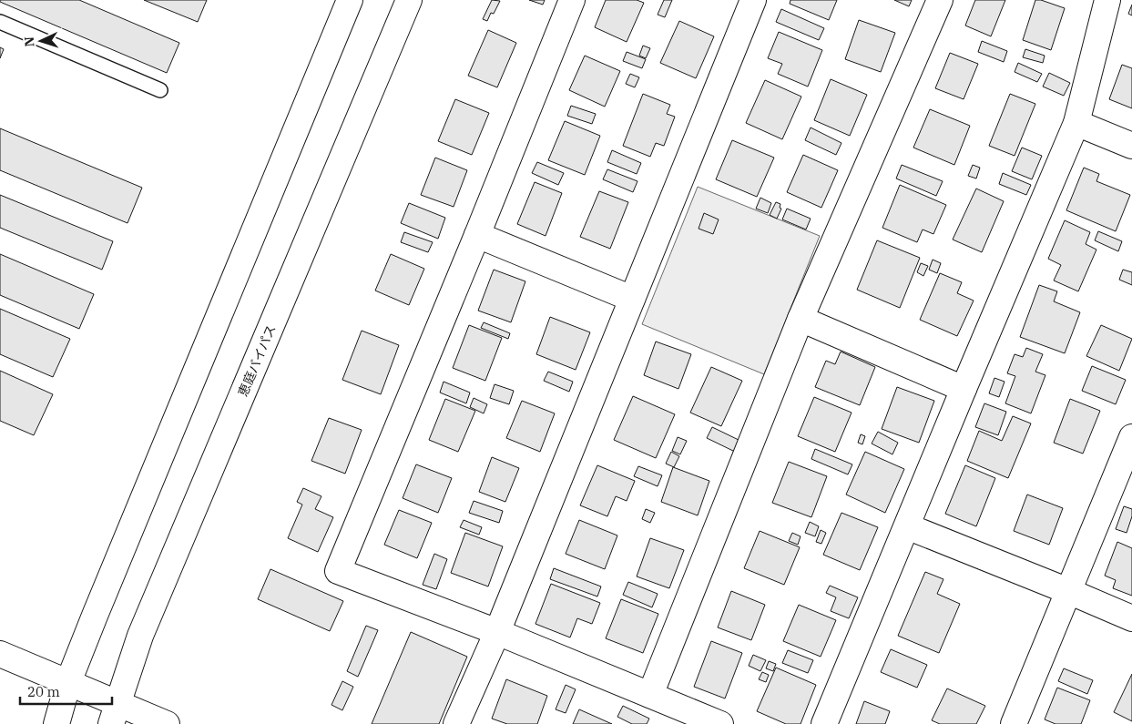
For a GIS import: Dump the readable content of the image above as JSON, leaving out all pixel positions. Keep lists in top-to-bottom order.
{
  "streets": {
    "main road": ["恵庭バイパス"]
  },
  "scale_bar": "20 m",
  "north": "left"
}
